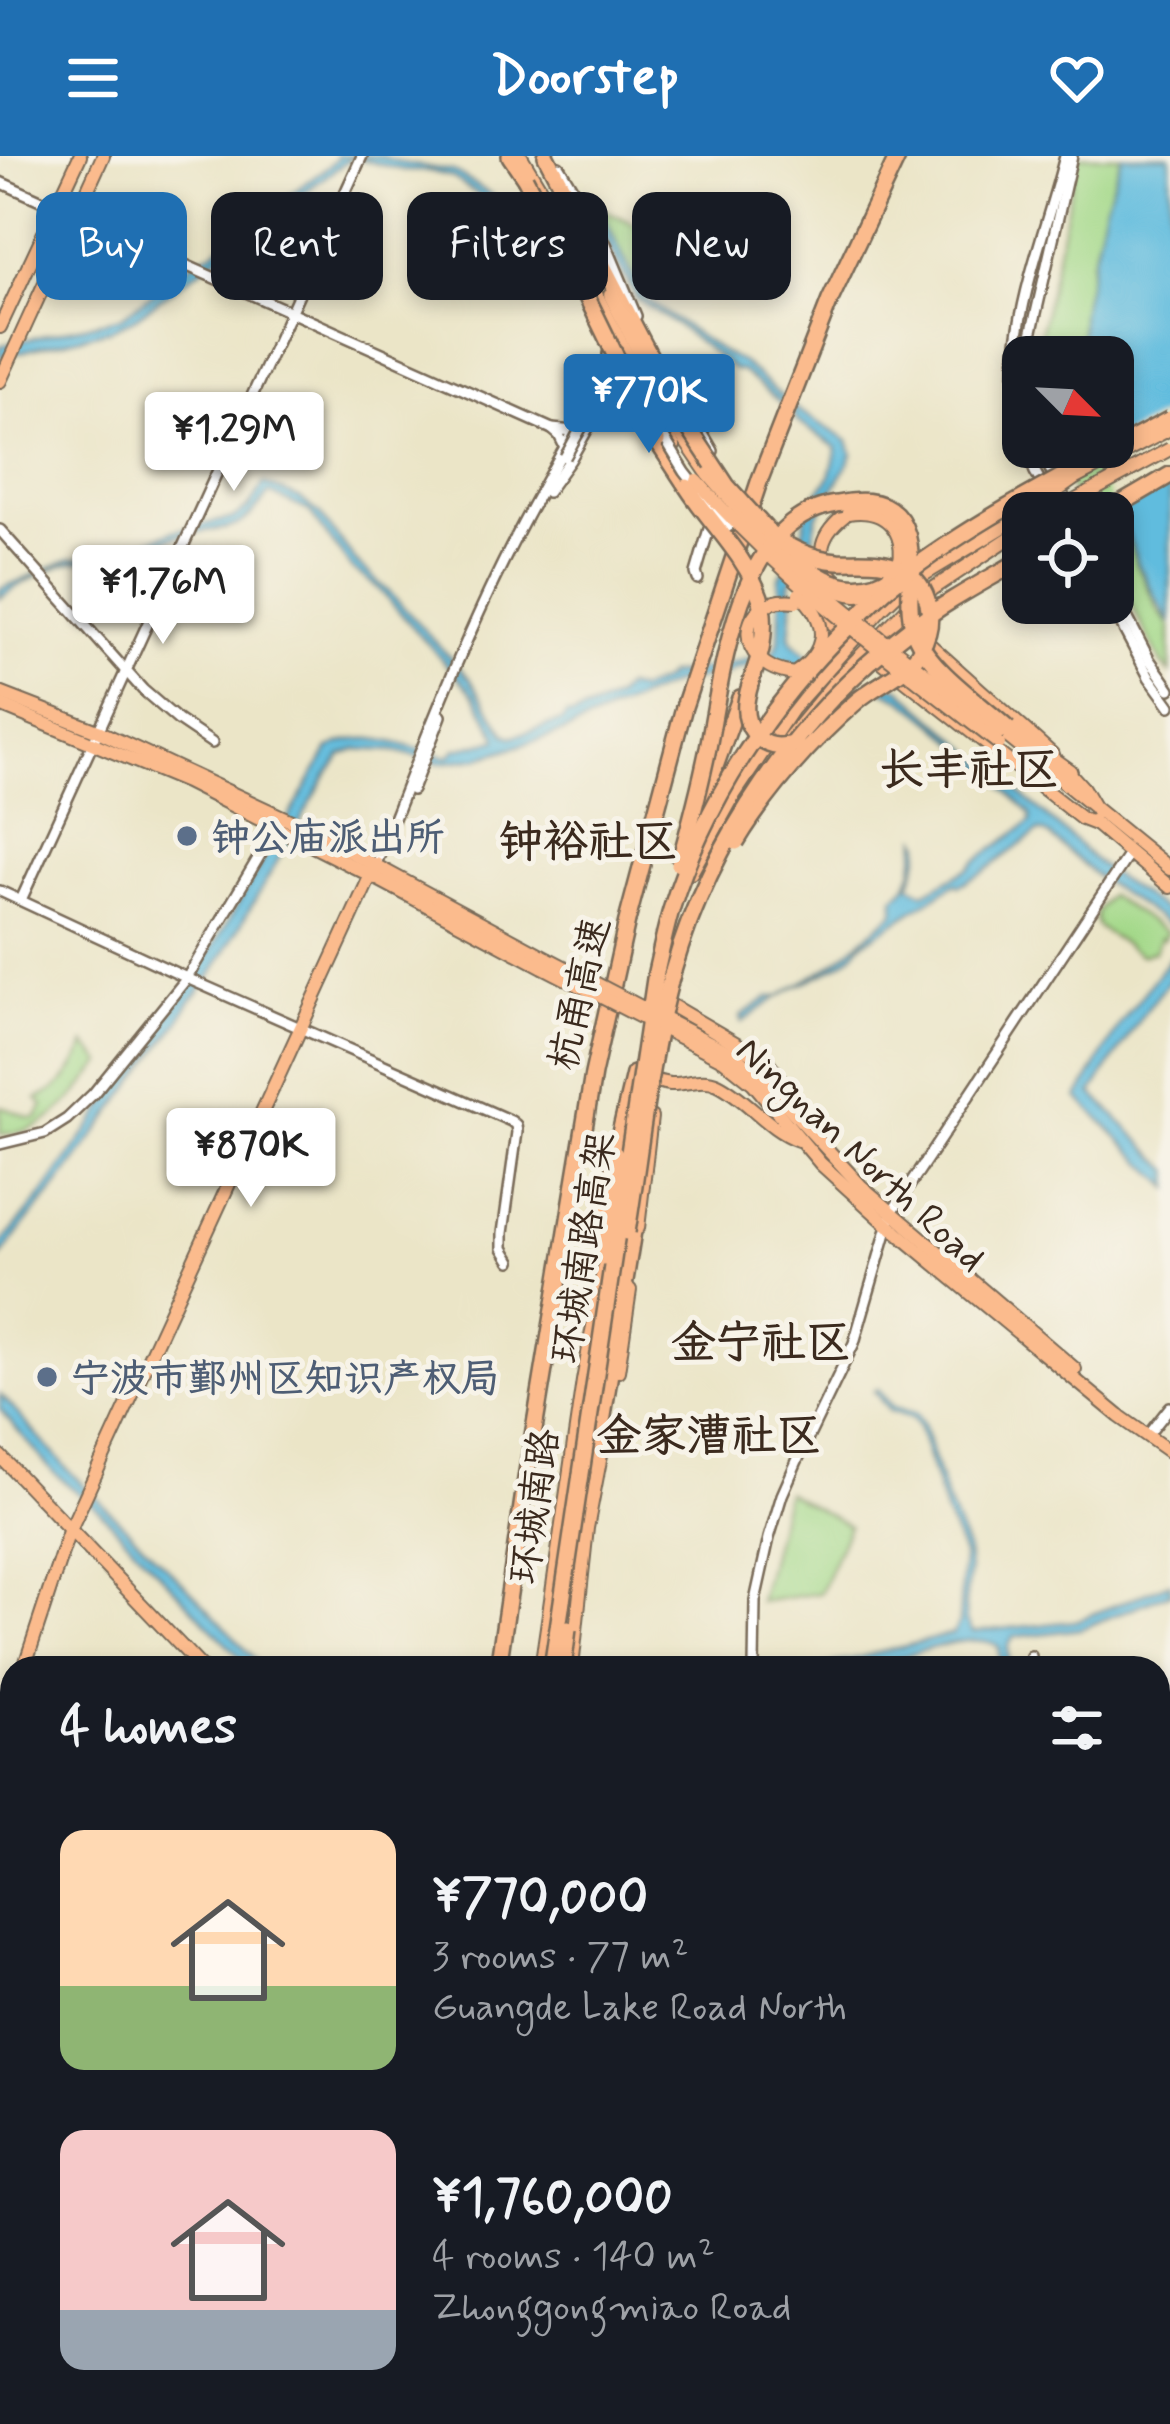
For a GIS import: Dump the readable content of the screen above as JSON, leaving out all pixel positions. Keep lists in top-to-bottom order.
{
  "streets": {
    "highway": ["杭甬高速", "环城南路高架"],
    "main road": ["Ningnan North Road", "环城南路"]
  },
  "districts": [
    "长丰社区",
    "钟裕社区",
    "金宁社区",
    "金家漕社区"
  ],
  "places": ["钟公庙派出所", "宁波市鄞州区知识产权局"],
  "north": "bottom right",
  "page": {
    "header": "Doorstep",
    "chip": [
      "Buy",
      "Rent",
      "Filters",
      "New"
    ],
    "price": [
      "¥770K",
      "¥1.29M",
      "¥1.76M",
      "¥870K"
    ],
    "heading": "4 homes",
    "list": [
      {
        "name": "¥770,000",
        "note": "3 rooms · 77 m² · Guangde Lake Road North"
      },
      {
        "name": "¥1,760,000",
        "note": "4 rooms · 140 m² · Zhonggongmiao Road"
      }
    ]
  }
}
